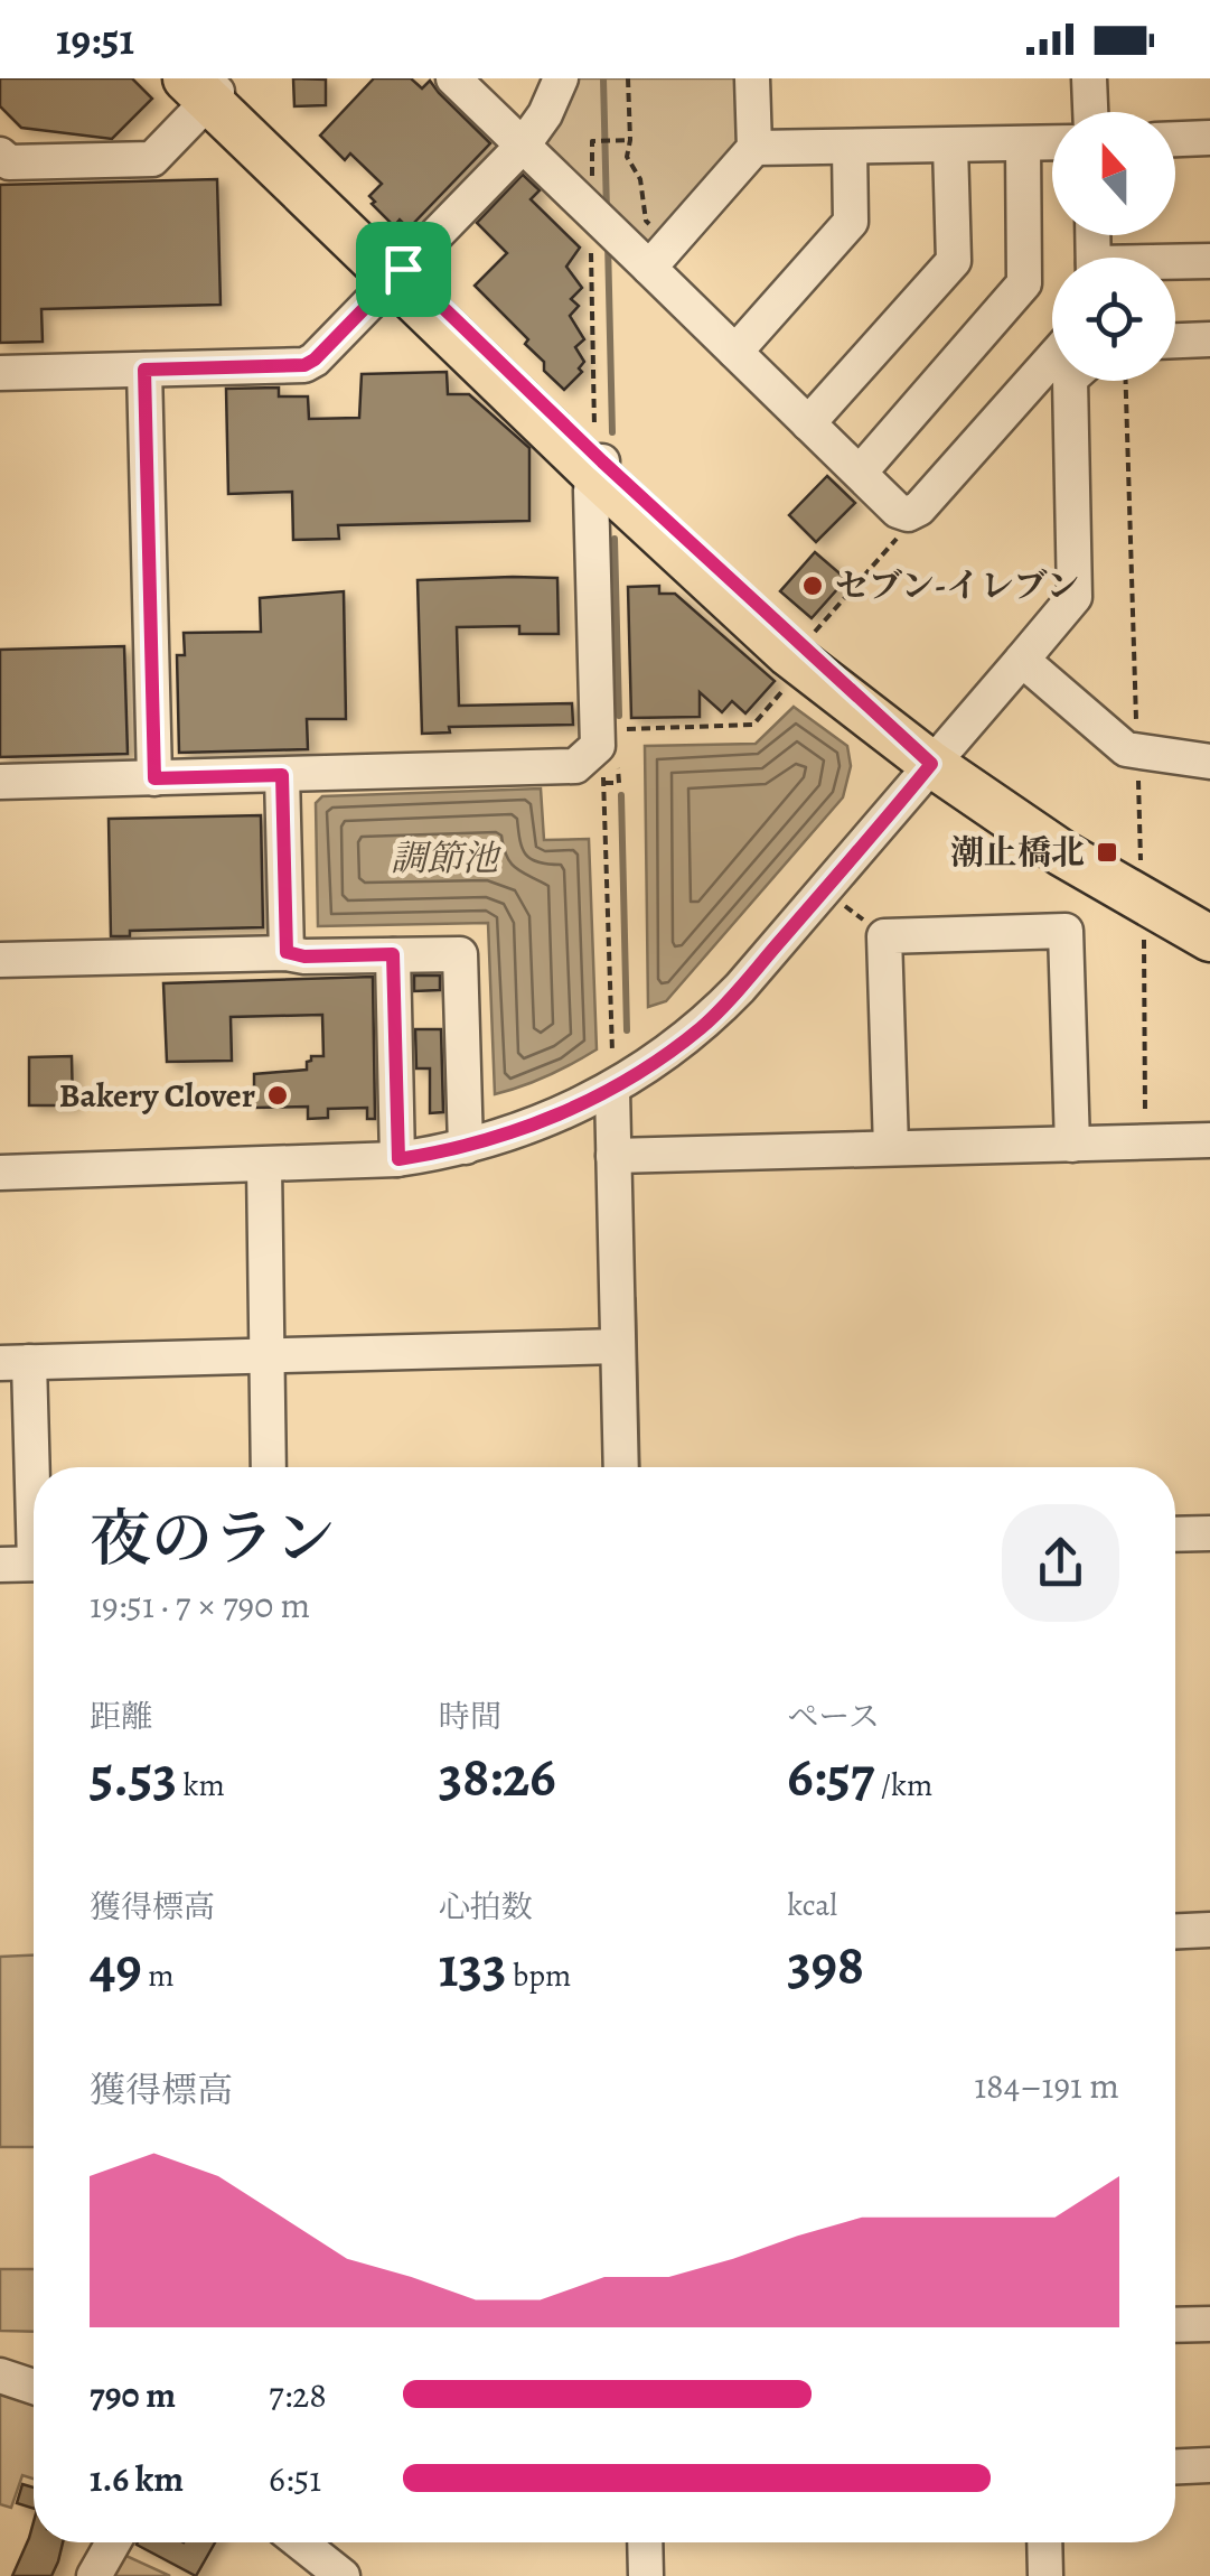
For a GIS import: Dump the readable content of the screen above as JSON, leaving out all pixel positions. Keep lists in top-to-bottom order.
{
  "water": ["調節池"],
  "places": {
    "other": ["セブン-イレブン", "Bakery Clover"],
    "transit": ["潮止橋北"]
  },
  "north": "top",
  "page": {
    "status": "19:51",
    "heading": ["夜のラン", "19:51 · 7 × 790 m"],
    "stats": [
      ["距離", "5.53 km"],
      ["時間", "38:26"],
      ["ペース", "6:57 /km"],
      ["獲得標高", "49 m"],
      ["心拍数", "133 bpm"],
      ["kcal", "398"]
    ],
    "chart": ["獲得標高", "184–191 m"],
    "list": [
      {
        "name": "790 m",
        "note": "7:28"
      },
      {
        "name": "1.6 km",
        "note": "6:51"
      }
    ]
  }
}
